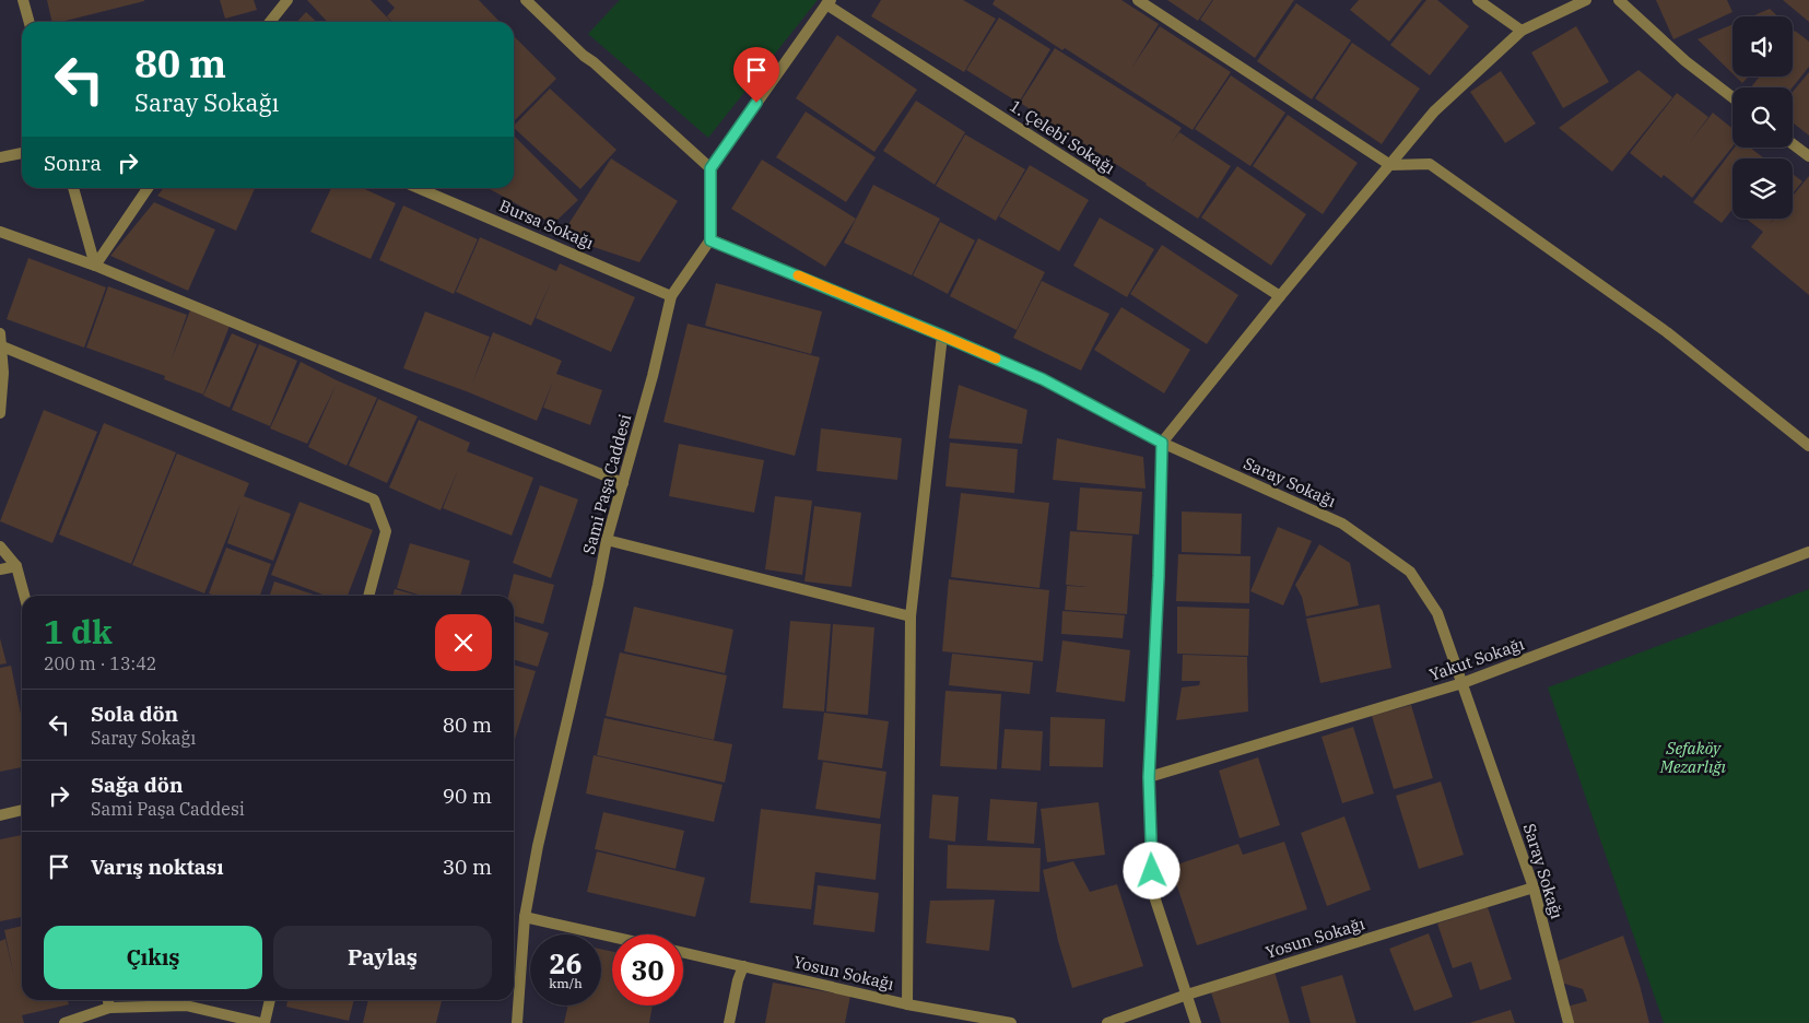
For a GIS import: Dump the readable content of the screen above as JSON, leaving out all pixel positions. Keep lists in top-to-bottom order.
{
  "streets": {
    "street": [
      "1. Çelebi Sokağı",
      "Bursa Sokağı",
      "Saray Sokağı",
      "Sami Paşa Caddesi",
      "Yakut Sokağı",
      "Yosun Sokağı"
    ]
  },
  "crossings": [
    ["Bursa Sokağı", "Sami Paşa Caddesi"],
    ["Saray Sokağı", "Sami Paşa Caddesi"],
    ["Saray Sokağı", "Yakut Sokağı"],
    ["Saray Sokağı", "Yosun Sokağı"]
  ],
  "parks": ["Sefaköy Mezarlığı"],
  "page": {
    "turn": ["80 m", "Saray Sokağı"],
    "then": "Sonra",
    "heading": ["1 dk", "200 m · 13:42"],
    "list": [
      {
        "name": "Sola dön",
        "note": "Saray Sokağı",
        "value": "80 m"
      },
      {
        "name": "Sağa dön",
        "note": "Sami Paşa Caddesi",
        "value": "90 m"
      },
      {
        "name": "Varış noktası",
        "value": "30 m"
      }
    ],
    "buttons": ["Çıkış", "Paylaş"],
    "speed": "26 km/h",
    "limit": "30"
  }
}
